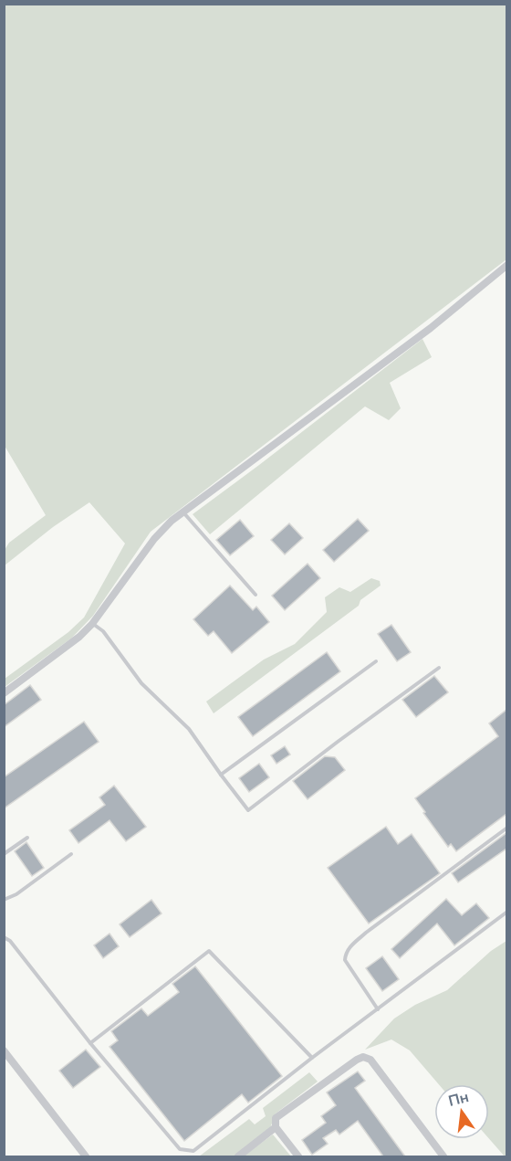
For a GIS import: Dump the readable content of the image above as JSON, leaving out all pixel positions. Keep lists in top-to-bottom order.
{
  "north": "top"
}
